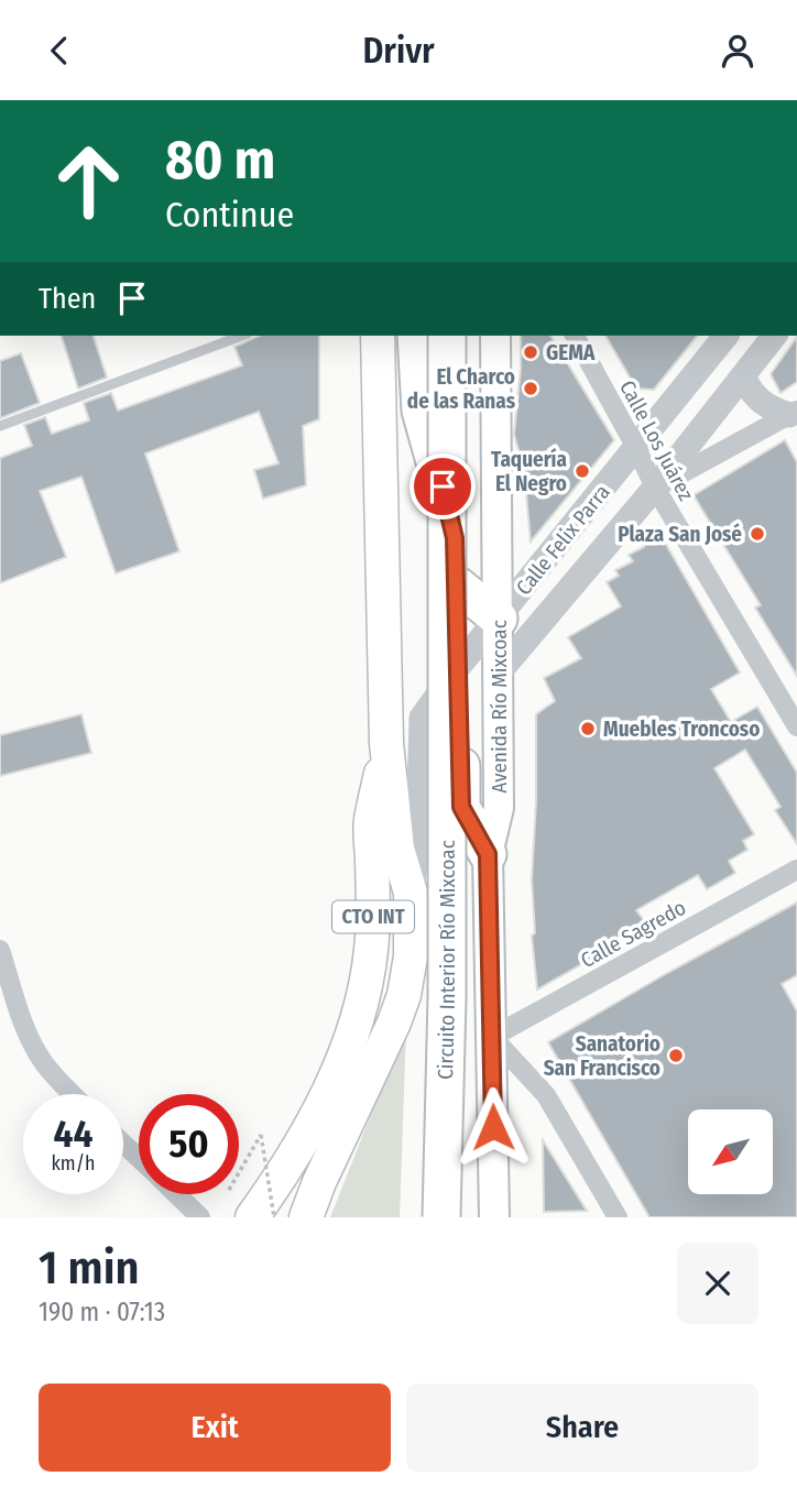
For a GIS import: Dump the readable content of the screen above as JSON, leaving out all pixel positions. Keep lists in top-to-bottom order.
{
  "streets": {
    "highway": ["Circuito Interior Río Mixcoac"],
    "main road": ["Avenida Río Mixcoac", "CTO INT"],
    "street": ["Calle Los Juárez", "Calle Felix Parra", "Calle Sagredo"]
  },
  "crossings": [
    ["Calle Los Juárez", "Calle Felix Parra"],
    ["Calle Felix Parra", "Avenida Río Mixcoac"],
    ["Calle Felix Parra", "CTO INT"],
    ["Avenida Río Mixcoac", "Calle Sagredo"]
  ],
  "places": [
    "GEMA",
    "El Charco de las Ranas",
    "Taquería El Negro",
    "Plaza San José",
    "Muebles Troncoso",
    "Sanatorio San Francisco"
  ],
  "north": "bottom left",
  "page": {
    "header": "Drivr",
    "turn": ["80 m", "Continue"],
    "then": "Then",
    "speed": "44 km/h",
    "limit": "50",
    "heading": ["1 min", "190 m · 07:13"],
    "buttons": ["Exit", "Share"]
  }
}
